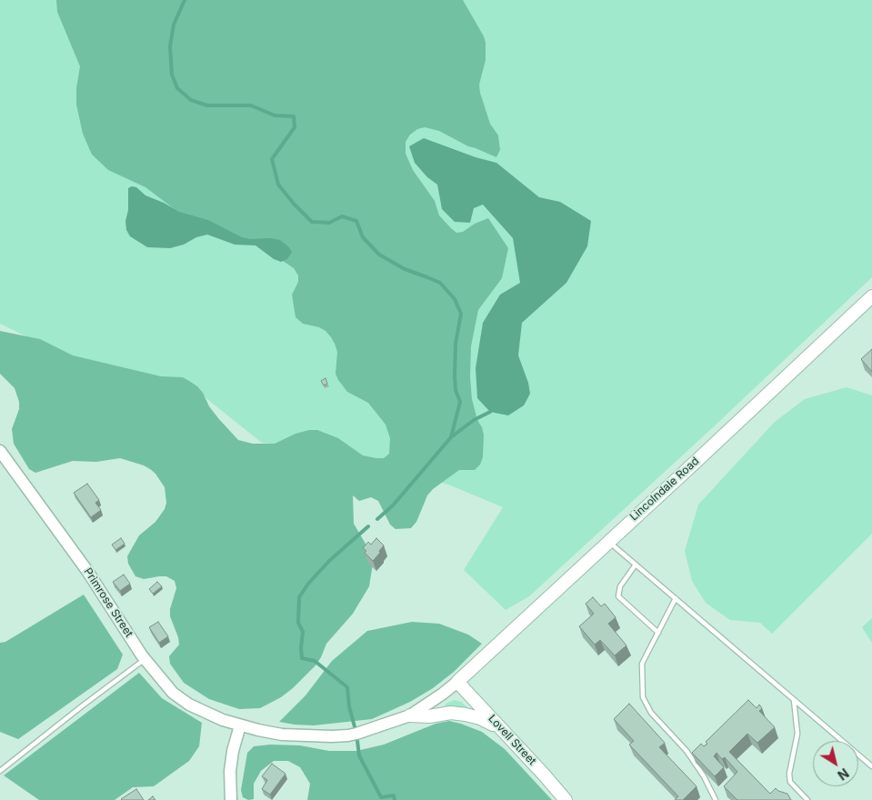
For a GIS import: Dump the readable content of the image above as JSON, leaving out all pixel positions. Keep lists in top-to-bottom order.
{
  "streets": {
    "main road": ["Lincolndale Road", "Primrose Street", "Lovell Street"]
  },
  "crossings": [
    ["Lincolndale Road", "Primrose Street"],
    ["Lincolndale Road", "Lovell Street"],
    ["Primrose Street", "Lovell Street"]
  ],
  "north": "bottom right"
}
